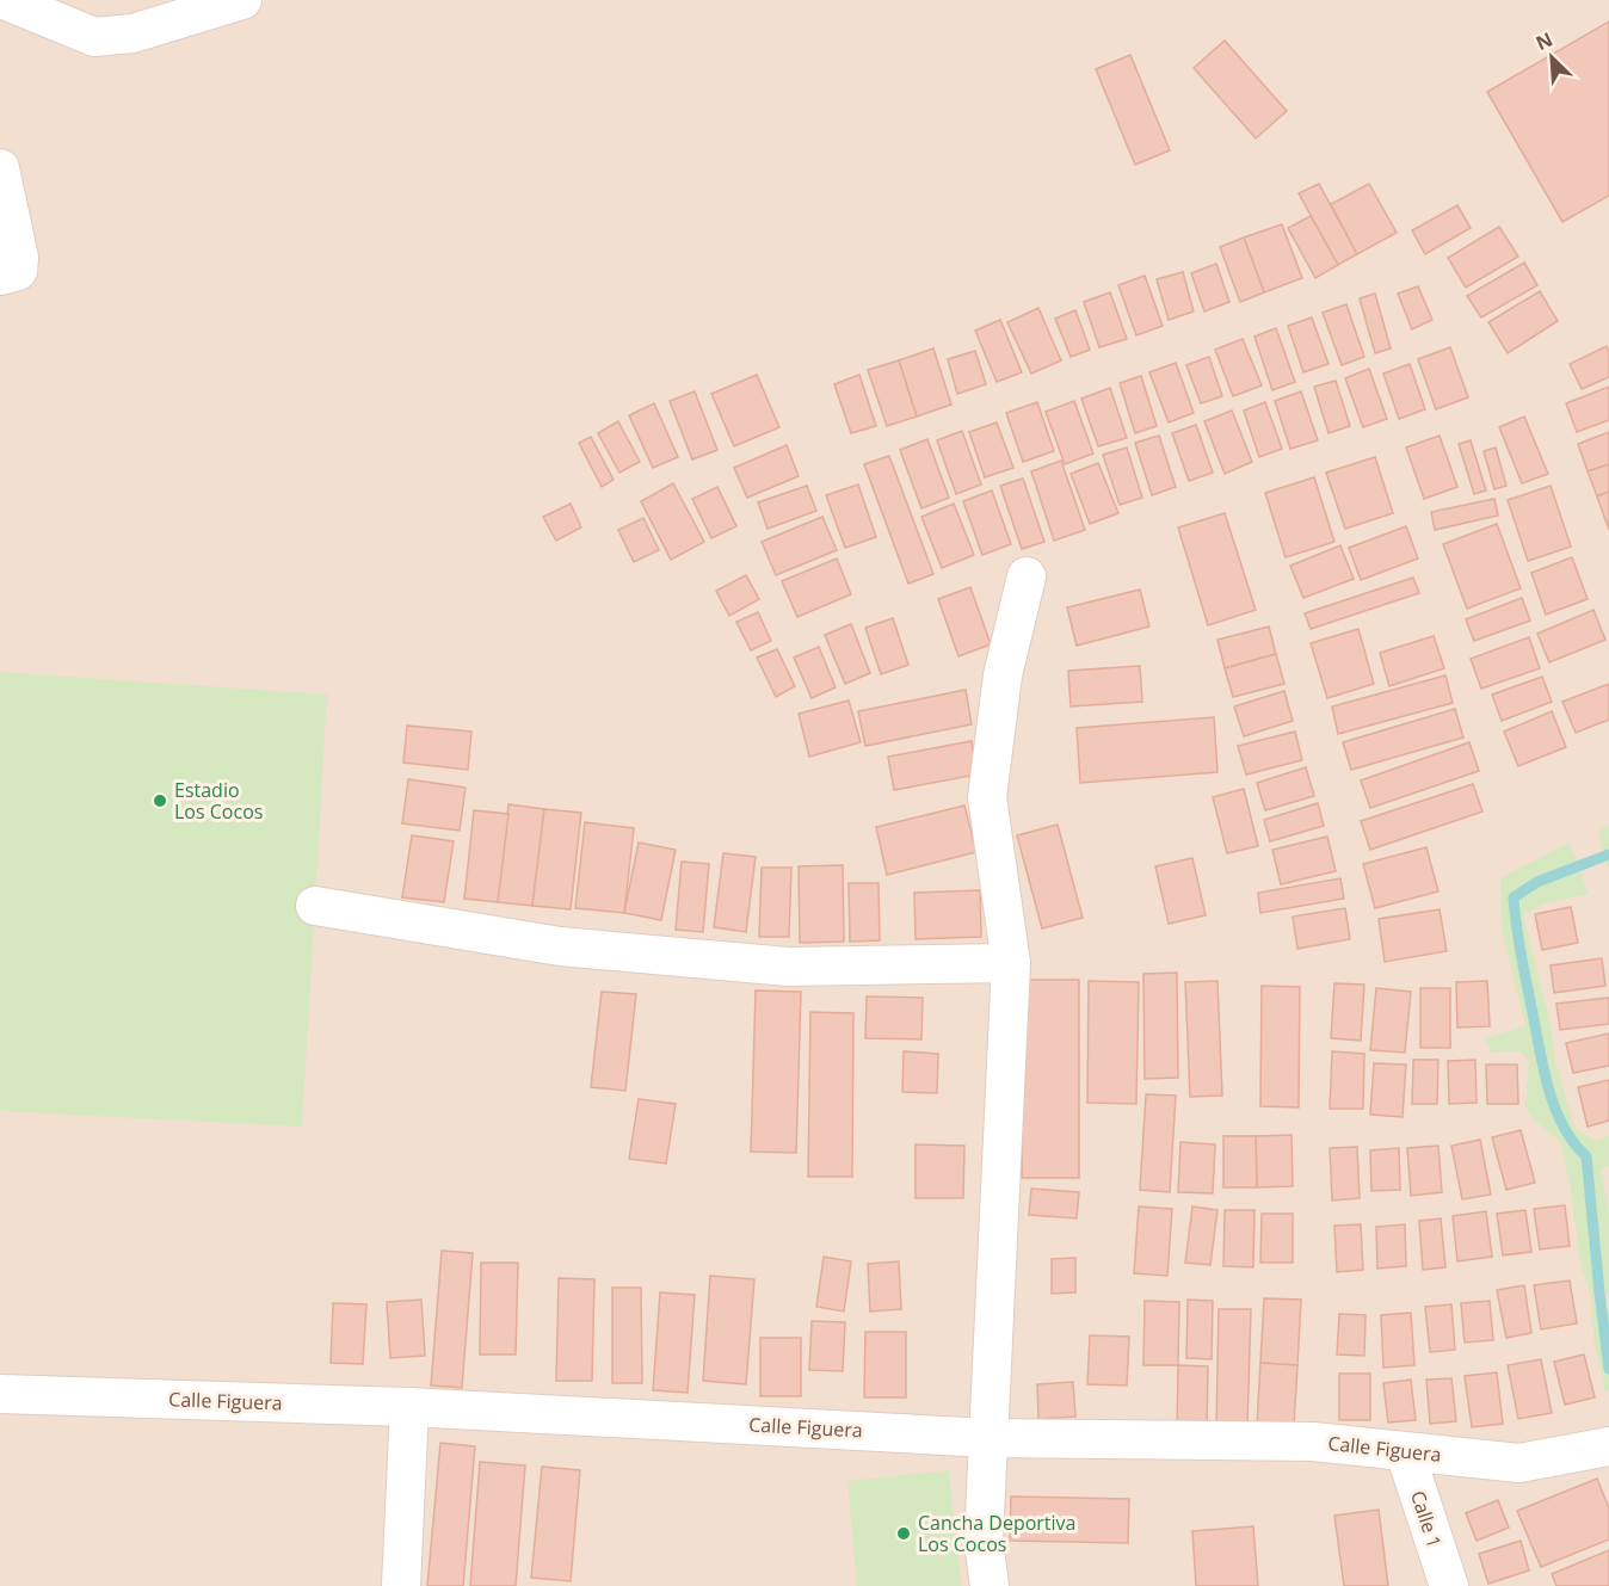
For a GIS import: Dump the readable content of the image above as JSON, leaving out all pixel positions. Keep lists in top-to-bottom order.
{
  "streets": {
    "street": ["Calle Figuera", "Calle 1"]
  },
  "crossings": [
    ["Calle Figuera", "Calle 1"]
  ],
  "places": ["Estadio Los Cocos", "Cancha Deportiva Los Cocos"],
  "north": "top left"
}
